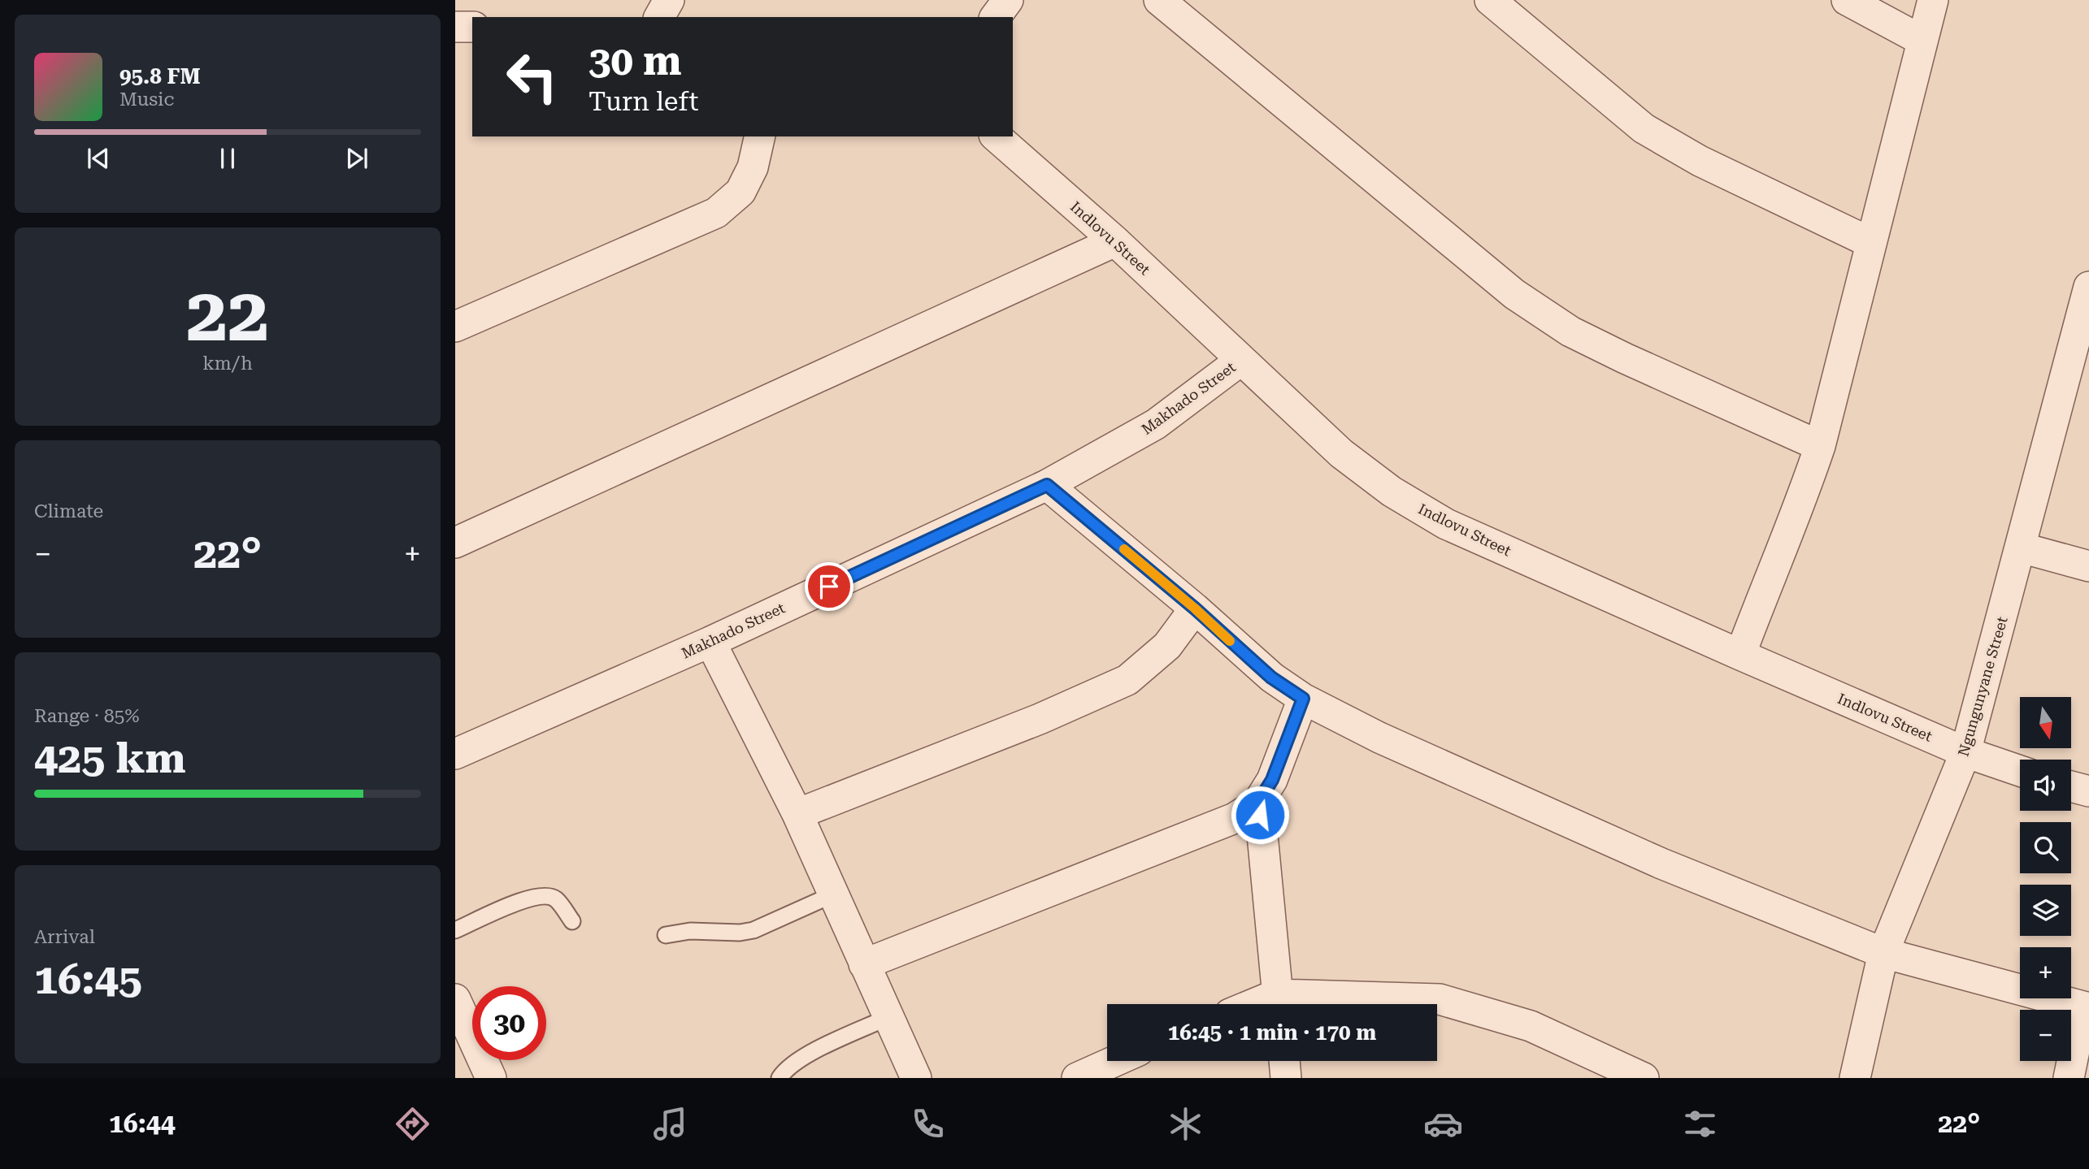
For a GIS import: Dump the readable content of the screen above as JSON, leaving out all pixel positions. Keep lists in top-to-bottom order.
{
  "streets": {
    "street": ["Indlovu Street", "Makhado Street", "Ngungunyane Street"]
  },
  "crossings": [
    ["Indlovu Street", "Makhado Street"],
    ["Indlovu Street", "Ngungunyane Street"]
  ],
  "north": "bottom",
  "page": {
    "turn": ["30 m", "Turn left"],
    "song": ["95.8 FM", "Music"],
    "tile": [
      ["22", "km/h"],
      "Climate",
      ["Range · 85%", "425 km"],
      ["Arrival", "16:45"]
    ],
    "heat": ["−", "22°", "+"],
    "map_buttons": ["+", "−"],
    "limit": "30",
    "trip": "16:45 · 1 min · 170 m",
    "tabs": ["16:44", "22°"]
  }
}
